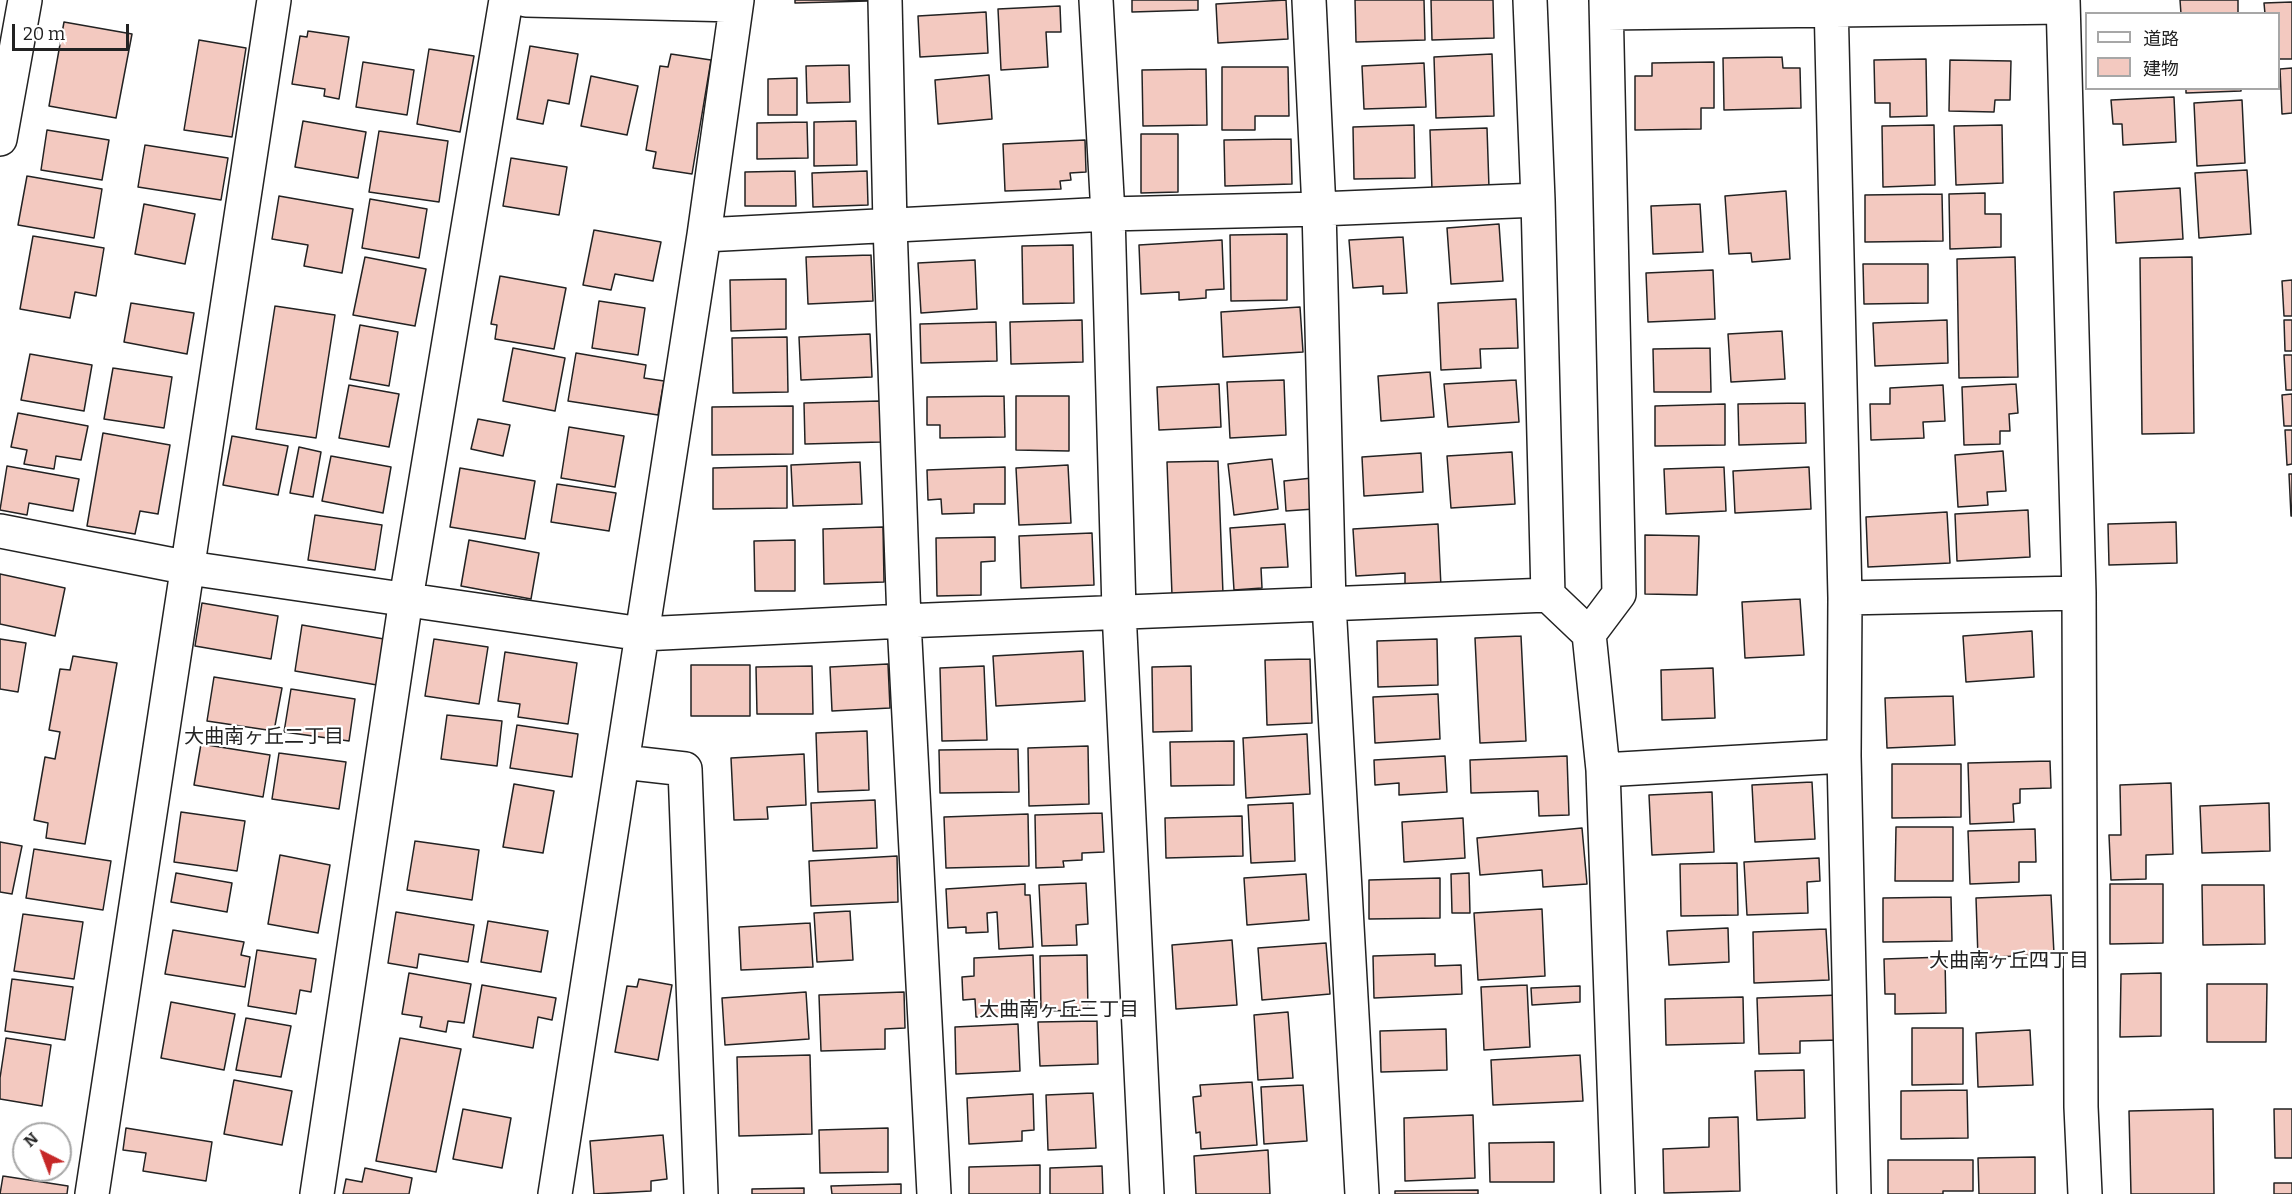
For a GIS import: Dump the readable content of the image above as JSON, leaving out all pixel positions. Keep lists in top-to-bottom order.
{
  "districts": ["大曲南ヶ丘二丁目", "大曲南ヶ丘四丁目", "大曲南ヶ丘三丁目"],
  "legend": ["道路", "建物"],
  "scale_bar": "20 m",
  "north": "top left"
}
